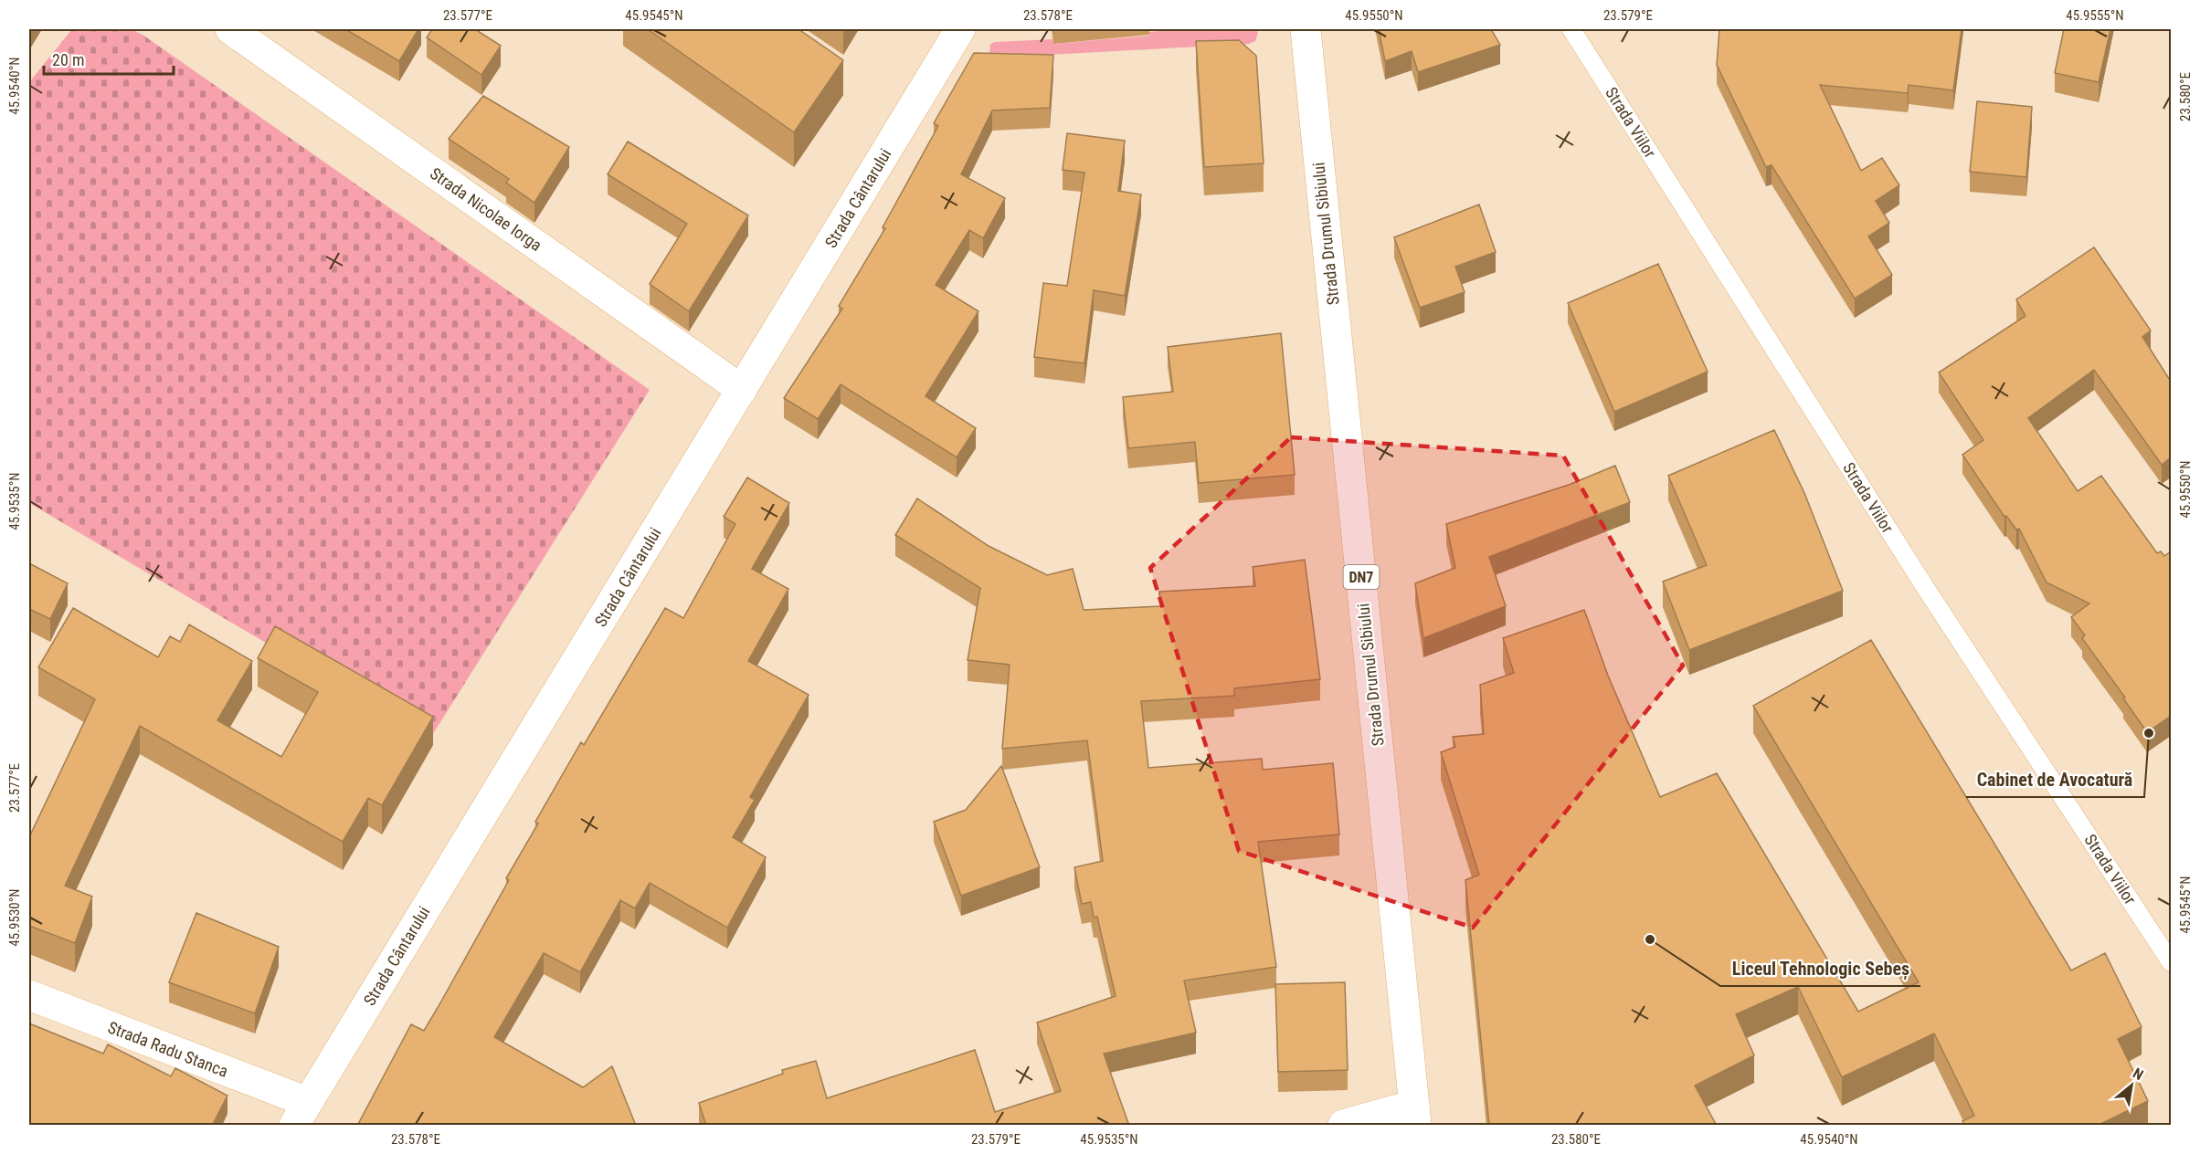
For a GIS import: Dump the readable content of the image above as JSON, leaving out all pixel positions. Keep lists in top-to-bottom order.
{
  "streets": {
    "street": [
      "Strada Cântarului",
      "Strada Nicolae Iorga",
      "Strada Drumul Sibiului",
      "DN7",
      "Strada Radu Stanca"
    ],
    "lane": ["Strada Viilor"]
  },
  "crossings": [
    ["Strada Cântarului", "Strada Nicolae Iorga"],
    ["Strada Cântarului", "Strada Radu Stanca"]
  ],
  "places": ["Cabinet de Avocatură", "Liceul Tehnologic Sebeș"],
  "scale_bar": "20 m",
  "north": "top right",
  "coordinates": [
    "23.577°E",
    "45.9545°N",
    "23.578°E",
    "45.9550°N",
    "23.579°E",
    "45.9555°N",
    "45.9540°N",
    "23.580°E",
    "45.9535°N",
    "45.9530°N"
  ]
}
